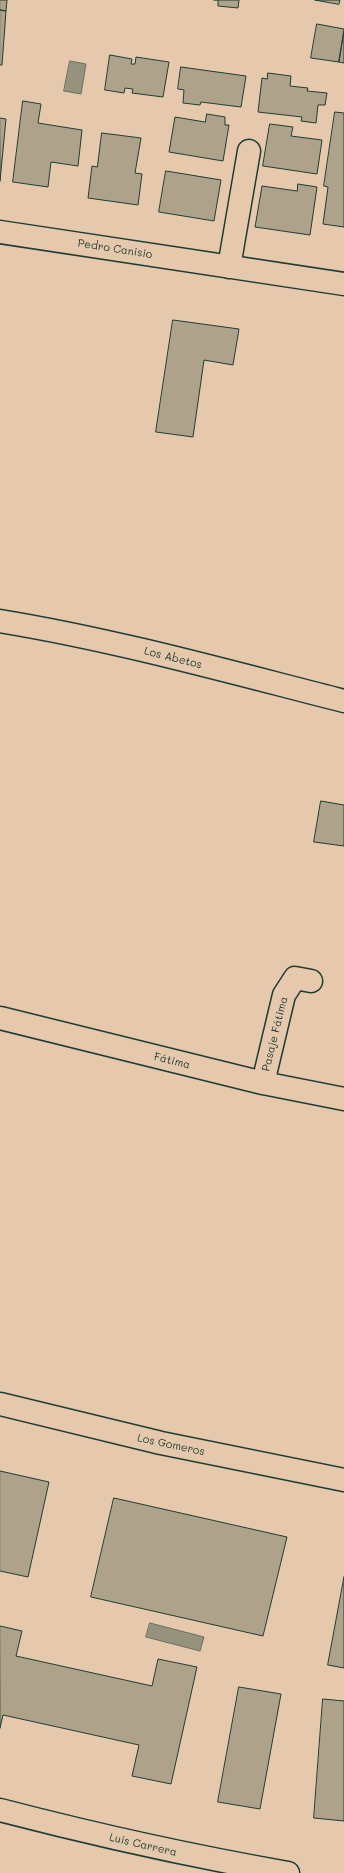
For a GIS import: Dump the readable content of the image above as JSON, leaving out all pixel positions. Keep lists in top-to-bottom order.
{
  "streets": {
    "street": [
      "Pedro Canisio",
      "Los Abetos",
      "Pasaje Fátima",
      "Fátima",
      "Los Gomeros",
      "Luis Carrera"
    ]
  },
  "crossings": [
    ["Pasaje Fátima", "Fátima"]
  ]
}
